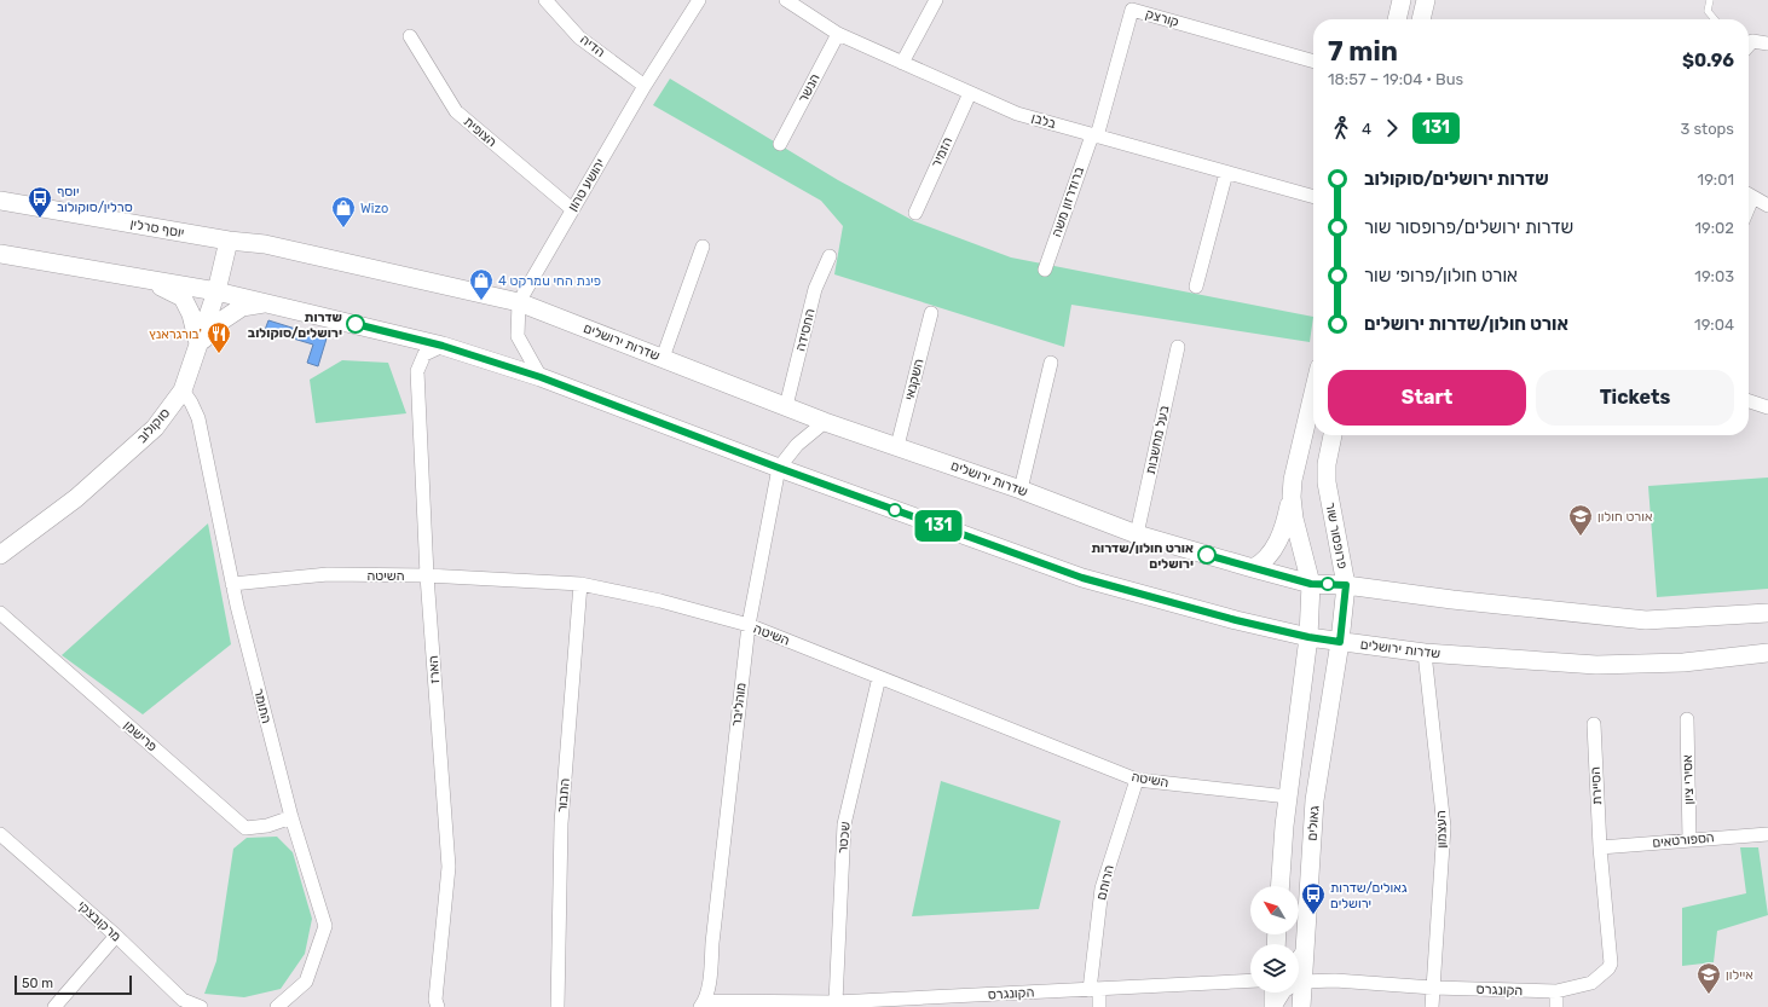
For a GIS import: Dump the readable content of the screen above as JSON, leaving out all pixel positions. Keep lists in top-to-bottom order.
{
  "streets": {
    "main road": [
      "יוסף סרלין",
      "שדרות ירושלים",
      "סוקולוב",
      "פרופסור שור",
      "גאולים"
    ],
    "street": [
      "קורצק",
      "הדיה",
      "הנשר",
      "בלבן",
      "הצופית",
      "הזמיר",
      "יהושע טהון",
      "ברודרזון משה",
      "החסידה",
      "השקנאי",
      "בעל מחשבות",
      "השיטה",
      "הארז",
      "מוהליבר",
      "התומר",
      "פרישמן",
      "אסירי ציון",
      "הסיירת",
      "התבור",
      "העצמון",
      "שכטר",
      "הספורטאים",
      "הרותם",
      "מרקובצקי",
      "הקונגרס"
    ]
  },
  "crossings": [
    ["קורצק", "בלבן"],
    ["קורצק", "ברודרזון משה"],
    ["הדיה", "יהושע טהון"],
    ["הנשר", "בלבן"],
    ["בלבן", "הזמיר"],
    ["בלבן", "ברודרזון משה"],
    ["הצופית", "יהושע טהון"],
    ["יהושע טהון", "שדרות ירושלים"],
    ["יוסף סרלין", "שדרות ירושלים"],
    ["יוסף סרלין", "סוקולוב"],
    ["החסידה", "שדרות ירושלים"],
    ["שדרות ירושלים", "השקנאי"],
    ["שדרות ירושלים", "סוקולוב"],
    ["שדרות ירושלים", "בעל מחשבות"],
    ["שדרות ירושלים", "פרופסור שור"],
    ["שדרות ירושלים", "הארז"],
    ["שדרות ירושלים", "מוהליבר"],
    ["שדרות ירושלים", "גאולים"],
    ["שדרות ירושלים", "העצמון"],
    ["סוקולוב", "התומר"],
    ["פרופסור שור", "גאולים"],
    ["השיטה", "הארז"],
    ["השיטה", "מוהליבר"],
    ["השיטה", "התומר"],
    ["השיטה", "התבור"],
    ["השיטה", "גאולים"],
    ["השיטה", "שכטר"],
    ["השיטה", "הרותם"],
    ["מוהליבר", "הקונגרס"],
    ["התומר", "פרישמן"],
    ["אסירי ציון", "הספורטאים"],
    ["הסיירת", "הספורטאים"],
    ["הסיירת", "הקונגרס"],
    ["גאולים", "הקונגרס"],
    ["העצמון", "הקונגרס"],
    ["שכטר", "הקונגרס"],
    ["הספורטאים", "הקונגרס"],
    ["הרותם", "הקונגרס"]
  ],
  "places": {
    "bus stop": ["יוסף סרלין/סוקולוב", "גאולים/שדרות ירושלים"],
    "shop": ["Wizo", "מרקט 4u פינת החי"],
    "other": ["שדרות ירושלים/סוקולוב", "אורט חולון/שדרות ירושלים"],
    "restaurant": ["בורגראנץ'"],
    "school or university": ["אורט חולון", "איילון"]
  },
  "lines": ["bus line 131"],
  "scale_bar": "50 m",
  "north": "top left",
  "page": {
    "on_map": "131",
    "heading": ["7 min", "18:57 – 19:04 · Bus", "$0.96"],
    "legs": ["4", "131", "3 stops"],
    "list": [
      {
        "name": "שדרות ירושלים/סוקולוב",
        "value": "19:01"
      },
      {
        "name": "שדרות ירושלים/פרופסור שור",
        "value": "19:02"
      },
      {
        "name": "אורט חולון/פרופ׳ שור",
        "value": "19:03"
      },
      {
        "name": "אורט חולון/שדרות ירושלים",
        "value": "19:04"
      }
    ],
    "buttons": ["Start", "Tickets"],
    "scale": "50 m"
  }
}
